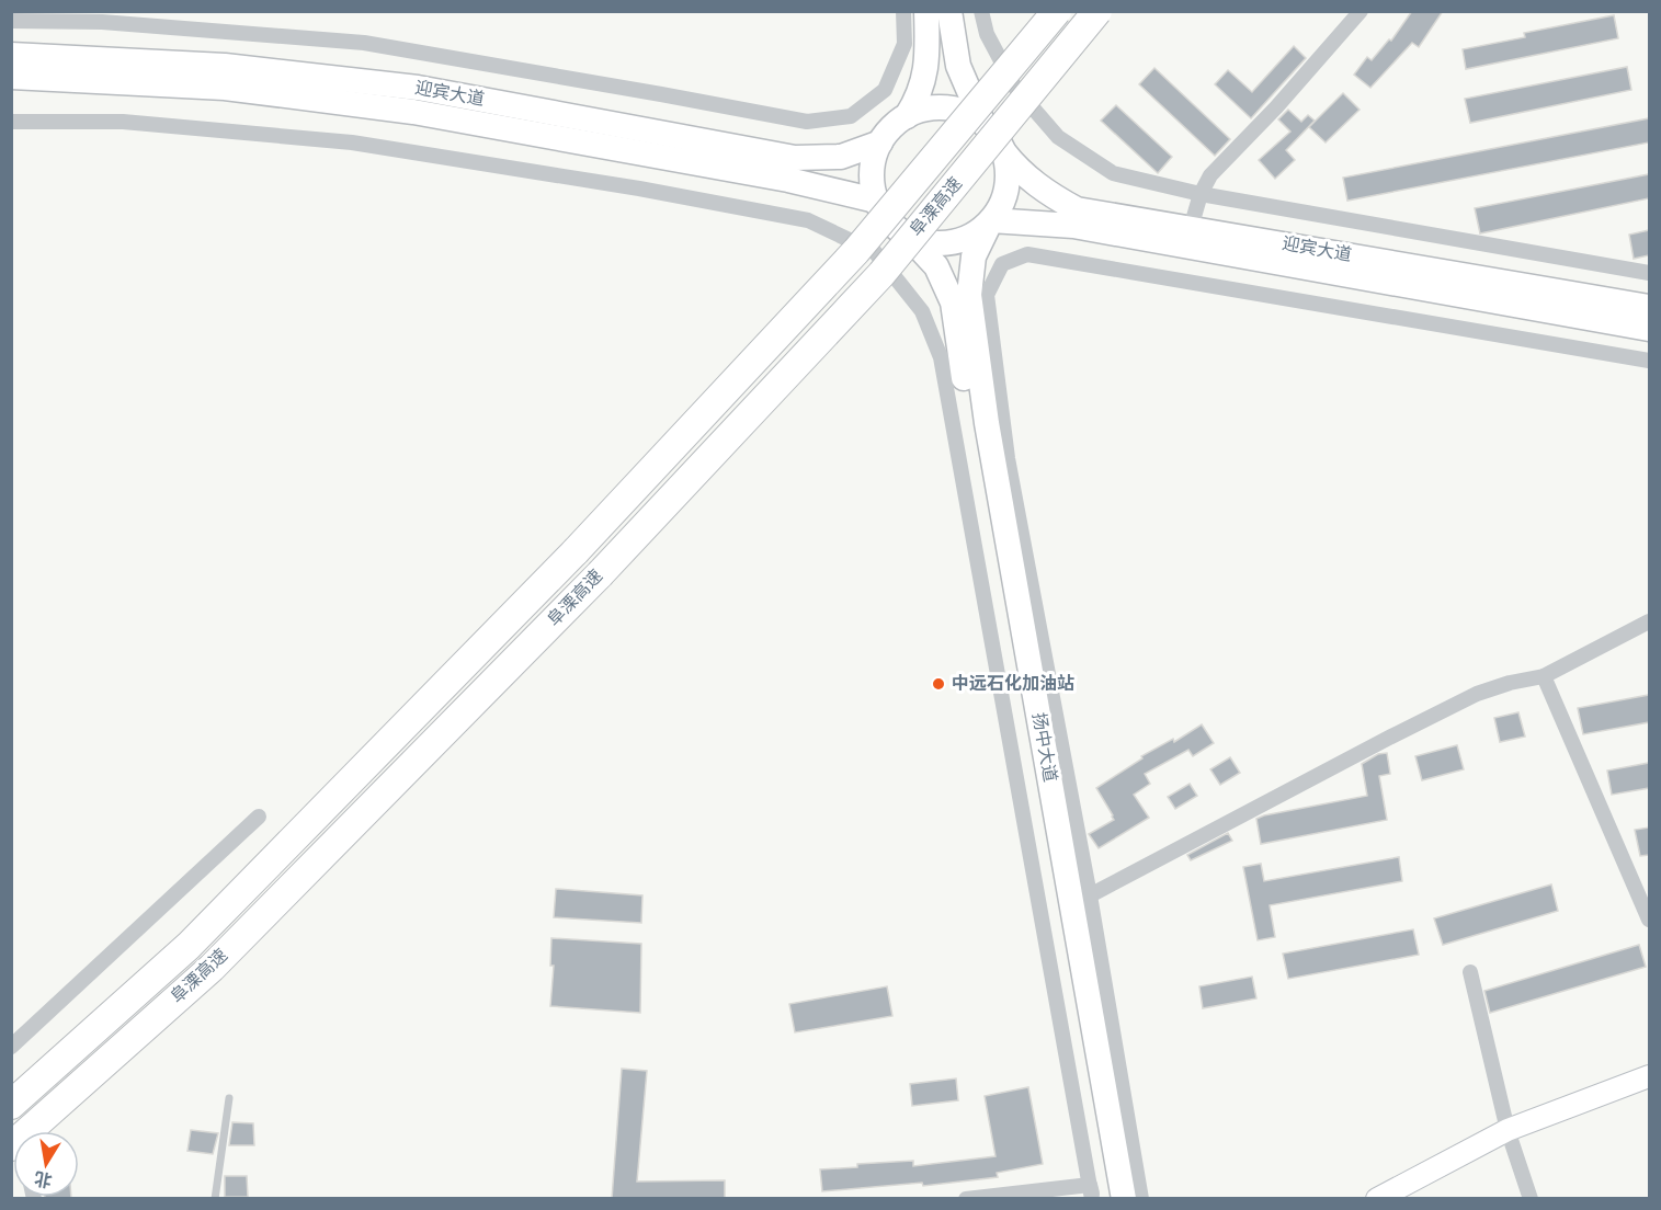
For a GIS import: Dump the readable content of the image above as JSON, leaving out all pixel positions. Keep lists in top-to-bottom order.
{
  "streets": {
    "highway": ["阜溧高速"],
    "main road": ["迎宾大道", "扬中大道"]
  },
  "crossings": [
    ["迎宾大道", "扬中大道"]
  ],
  "places": ["中远石化加油站"],
  "north": "bottom"
}
